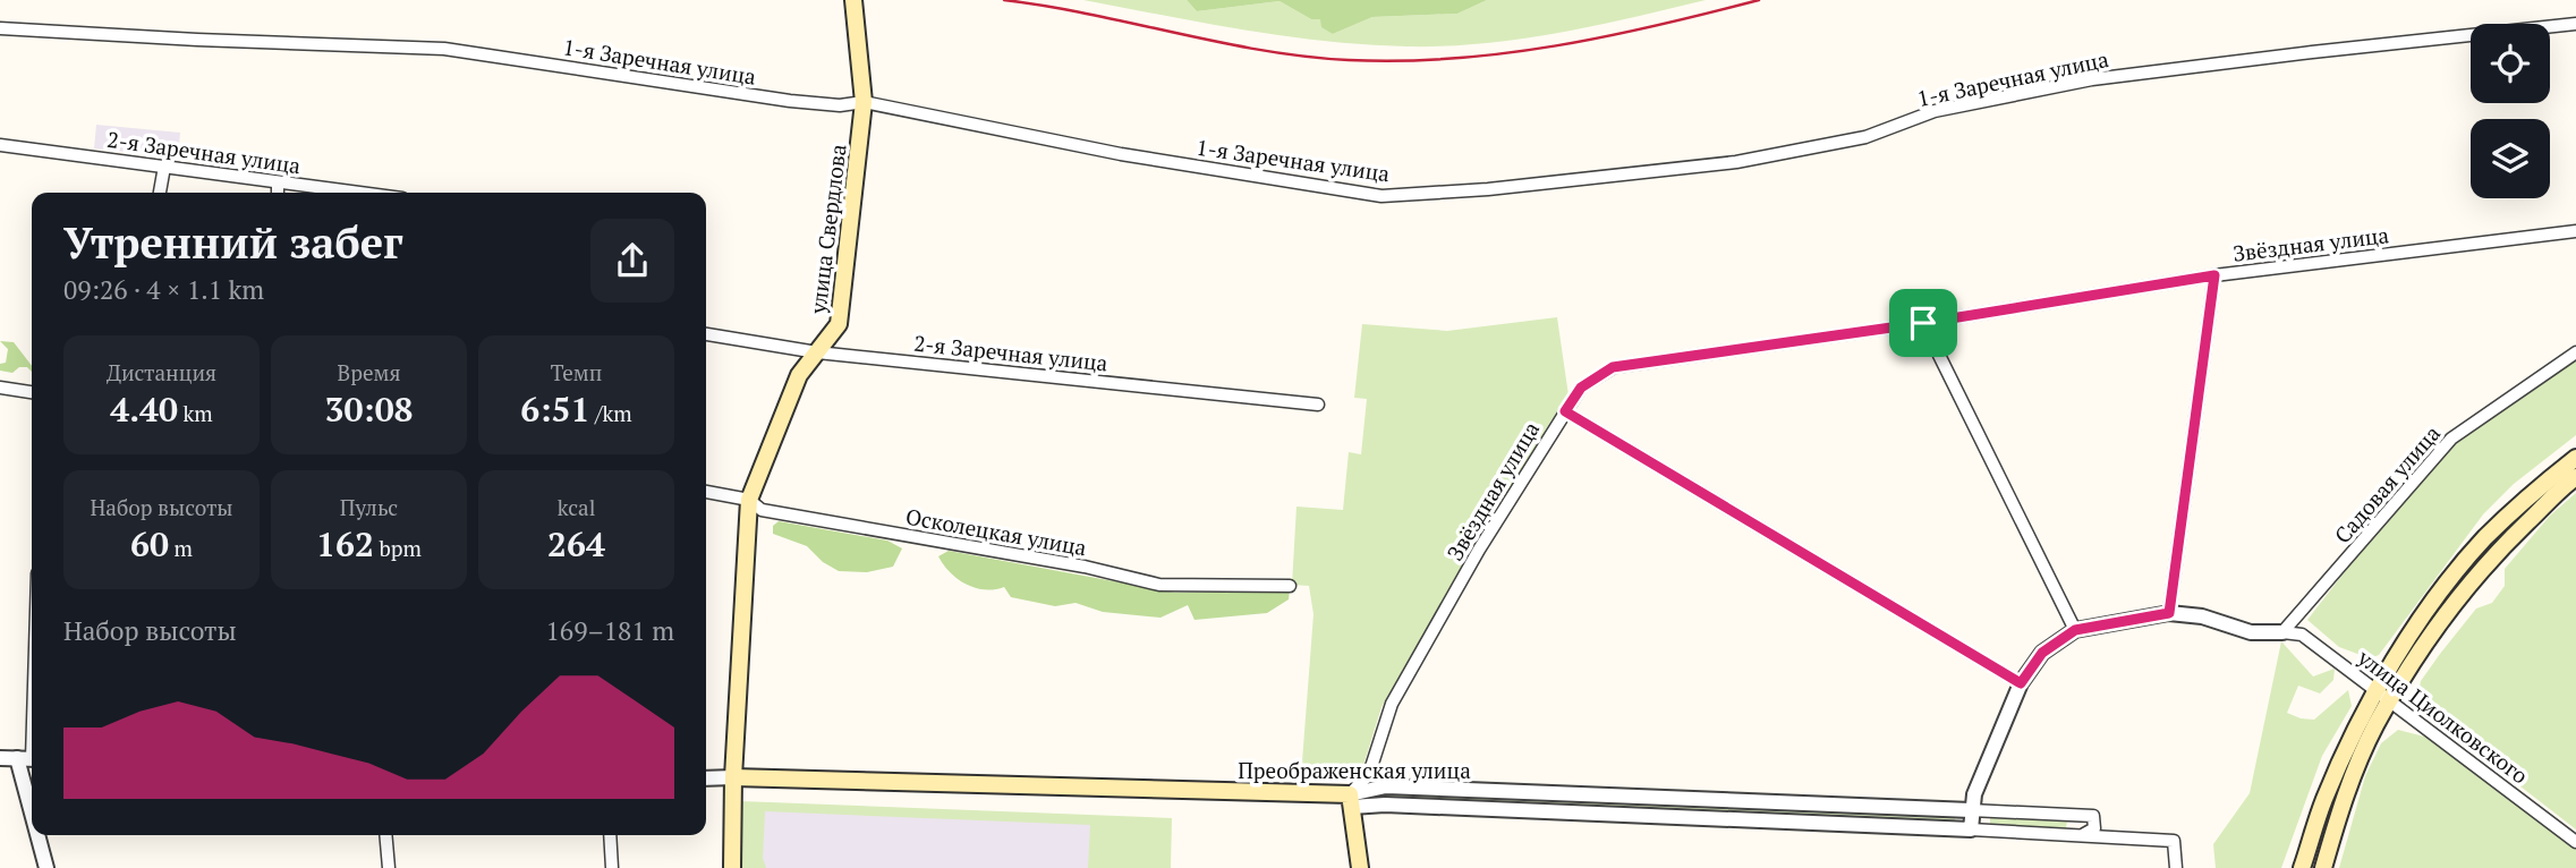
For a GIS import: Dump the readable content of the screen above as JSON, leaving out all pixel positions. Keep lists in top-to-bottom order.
{
  "streets": {
    "main road": ["улица Свердлова", "Преображенская улица"],
    "street": [
      "1-я Заречная улица",
      "2-я Заречная улица",
      "Звёздная улица",
      "Садовая улица",
      "Осколецкая улица",
      "улица Циолковского"
    ]
  },
  "crossings": [
    ["1-я Заречная улица", "улица Свердлова"],
    ["2-я Заречная улица", "улица Свердлова"],
    ["улица Свердлова", "Осколецкая улица"],
    ["улица Свердлова", "Преображенская улица"],
    ["Звёздная улица", "Преображенская улица"],
    ["Садовая улица", "улица Циолковского"]
  ],
  "page": {
    "heading": ["Утренний забег", "09:26 · 4 × 1.1 km"],
    "stats": [
      ["Дистанция", "4.40 km"],
      ["Время", "30:08"],
      ["Темп", "6:51 /km"],
      ["Набор высоты", "60 m"],
      ["Пульс", "162 bpm"],
      ["kcal", "264"]
    ],
    "chart": ["Набор высоты", "169–181 m"]
  }
}
